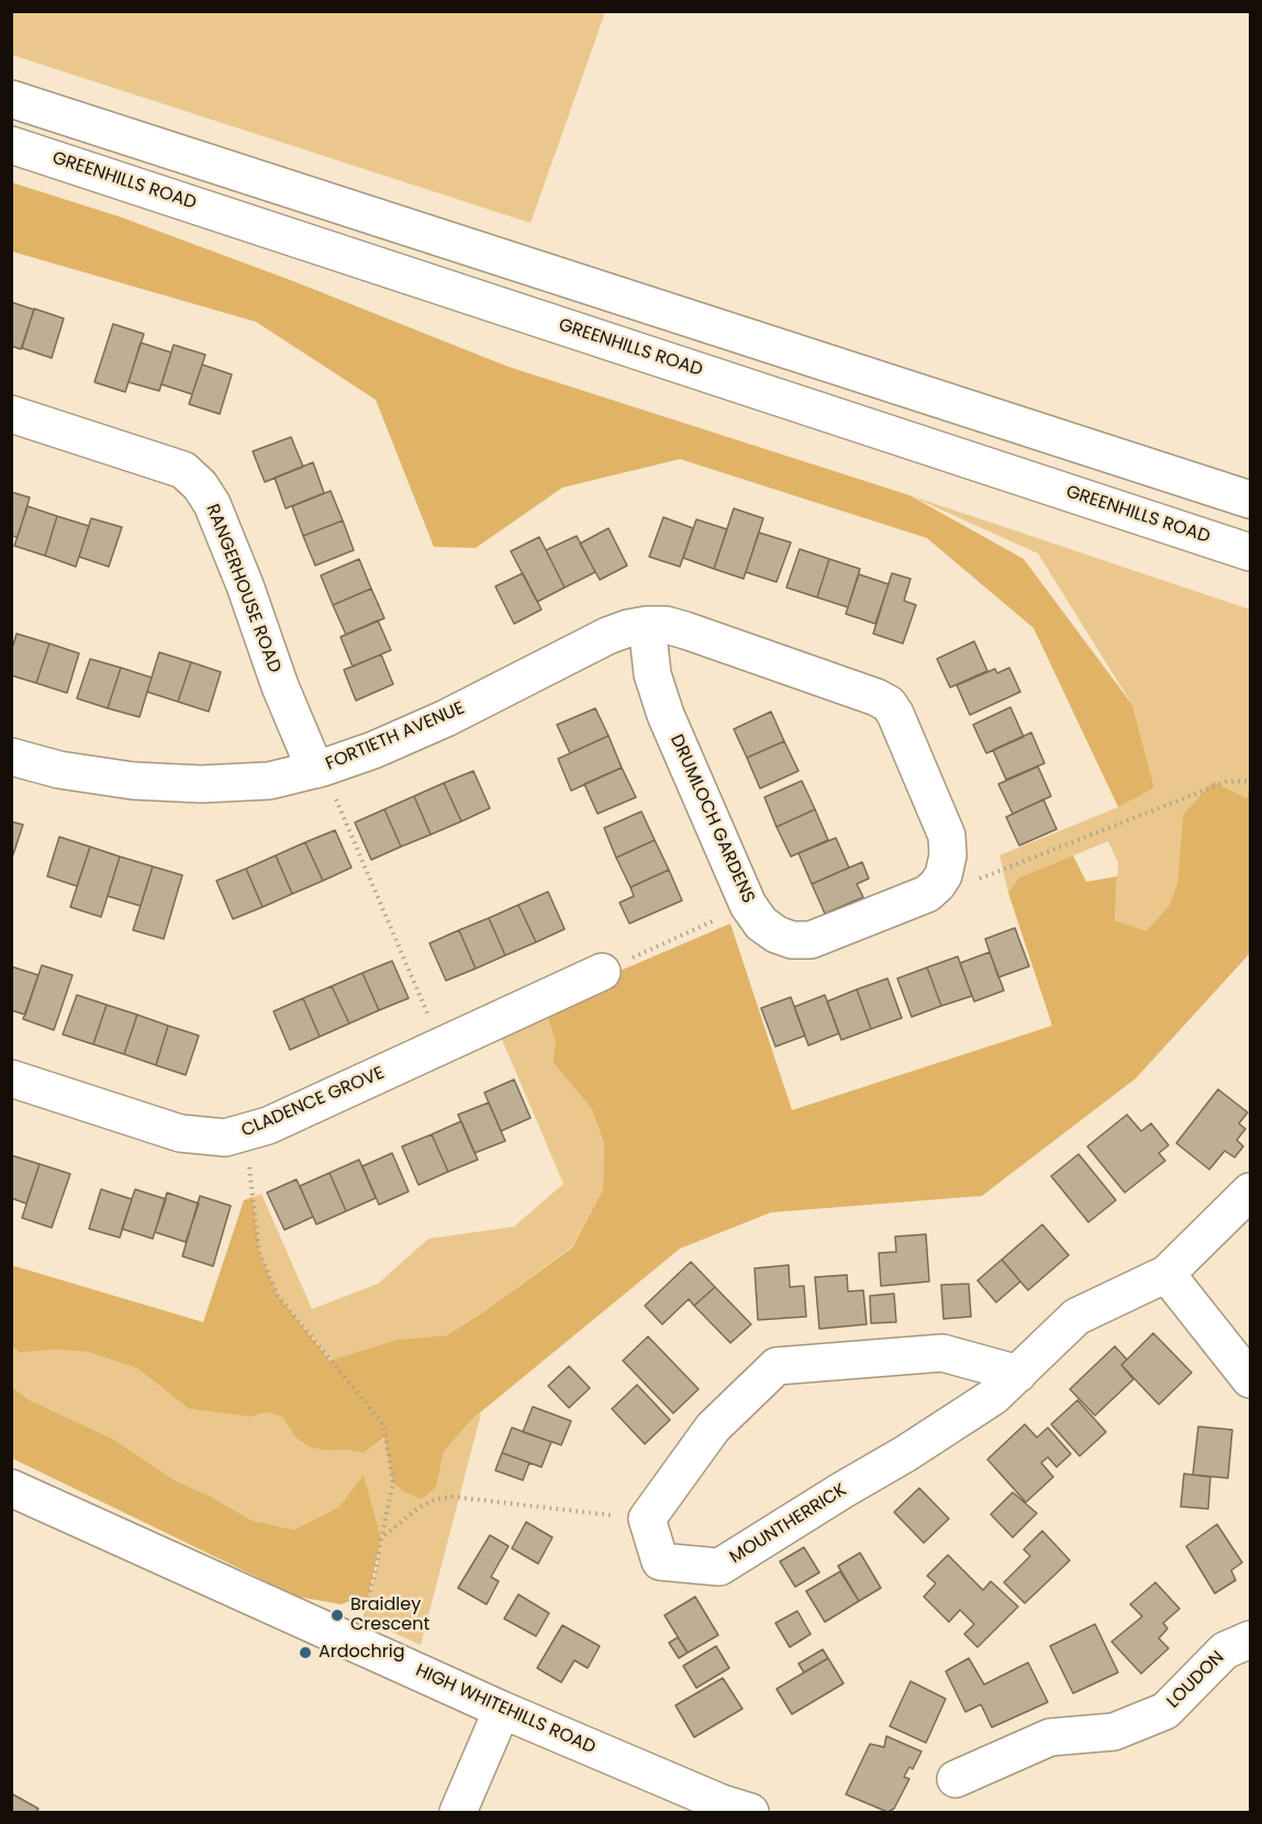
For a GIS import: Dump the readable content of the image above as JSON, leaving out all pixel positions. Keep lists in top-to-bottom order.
{
  "streets": {
    "street": [
      "GREENHILLS ROAD",
      "RANGERHOUSE ROAD",
      "FORTIETH AVENUE",
      "DRUMLOCH GARDENS",
      "CLADENCE GROVE",
      "MOUNTHERRICK",
      "LOUDON",
      "HIGH WHITEHILLS ROAD"
    ]
  },
  "crossings": [
    ["RANGERHOUSE ROAD", "FORTIETH AVENUE"],
    ["FORTIETH AVENUE", "DRUMLOCH GARDENS"]
  ],
  "places": ["Braidley Crescent", "Ardochrig"]
}
